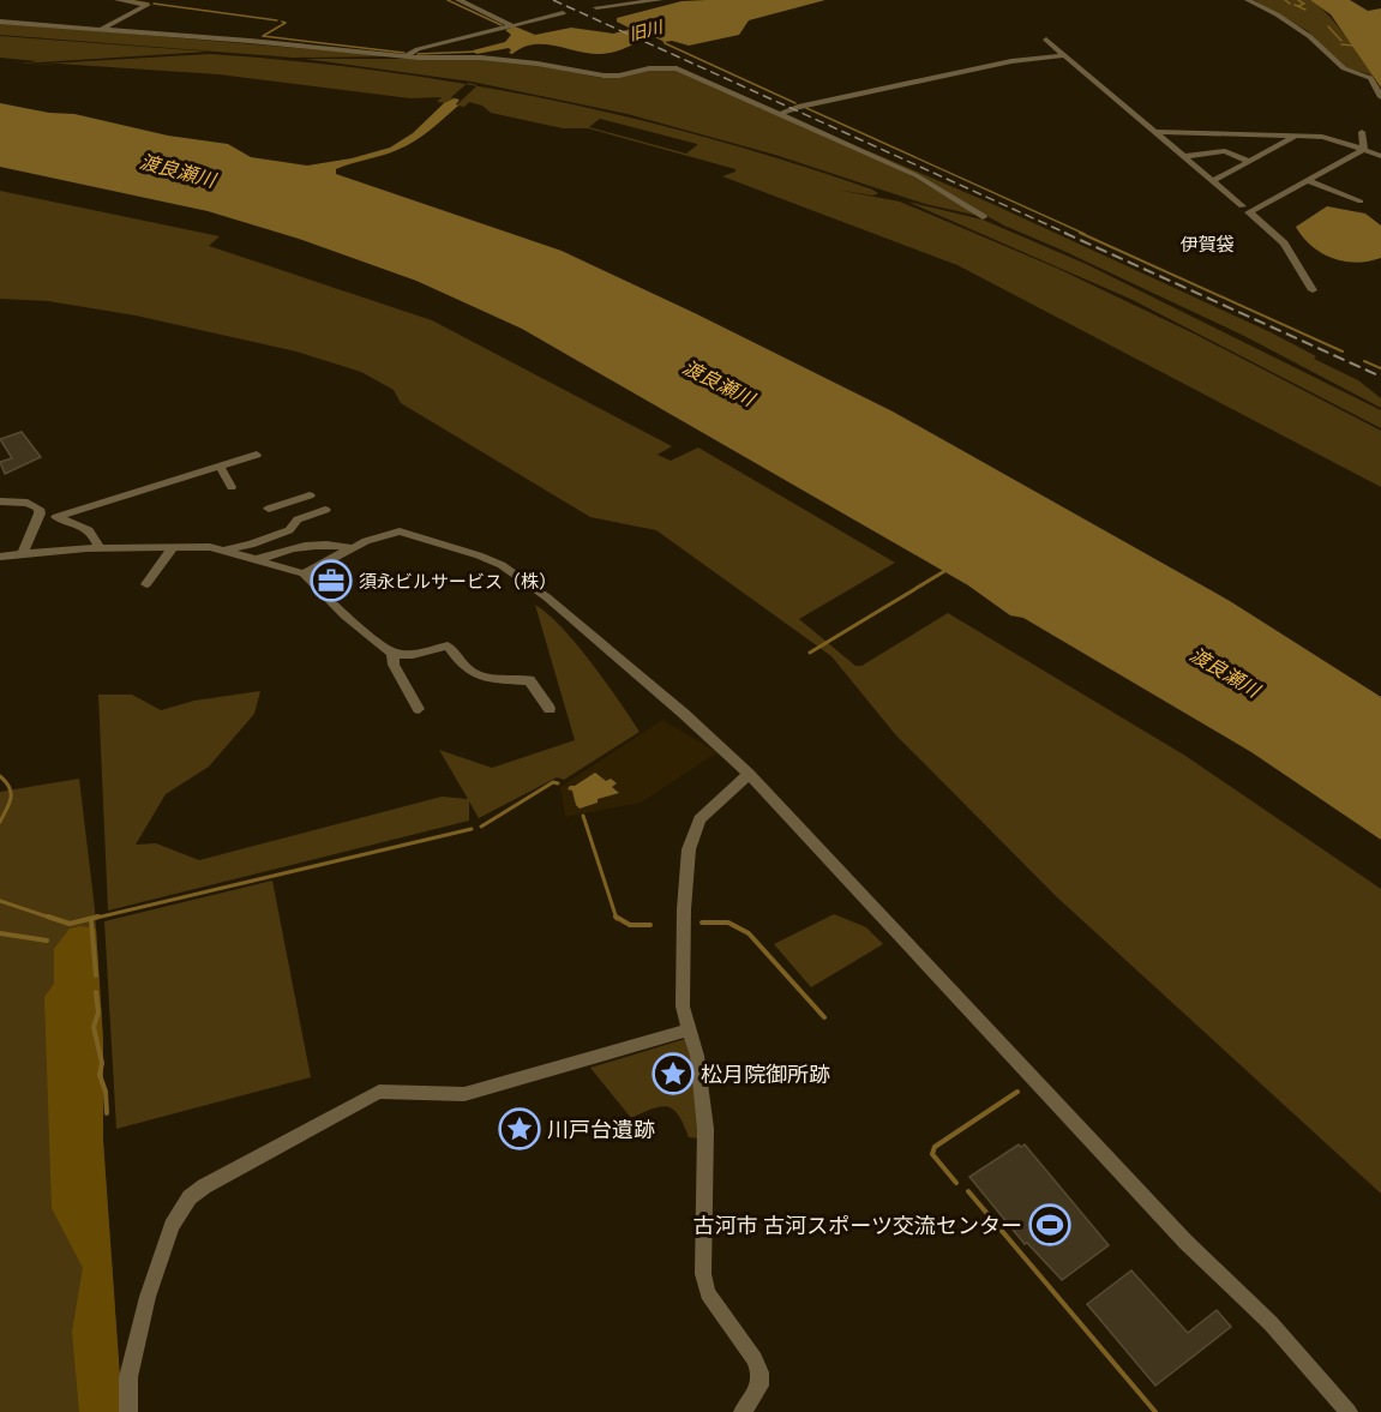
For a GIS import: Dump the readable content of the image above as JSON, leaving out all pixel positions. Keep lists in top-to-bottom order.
{
  "districts": ["伊賀袋"],
  "water": ["旧川", "渡良瀬川"],
  "places": {
    "office": ["須永ビルサービス（株）"],
    "place": ["松月院御所跡", "川戸台遺跡"],
    "sports": ["古河市 古河スポーツ交流センター"]
  }
}
